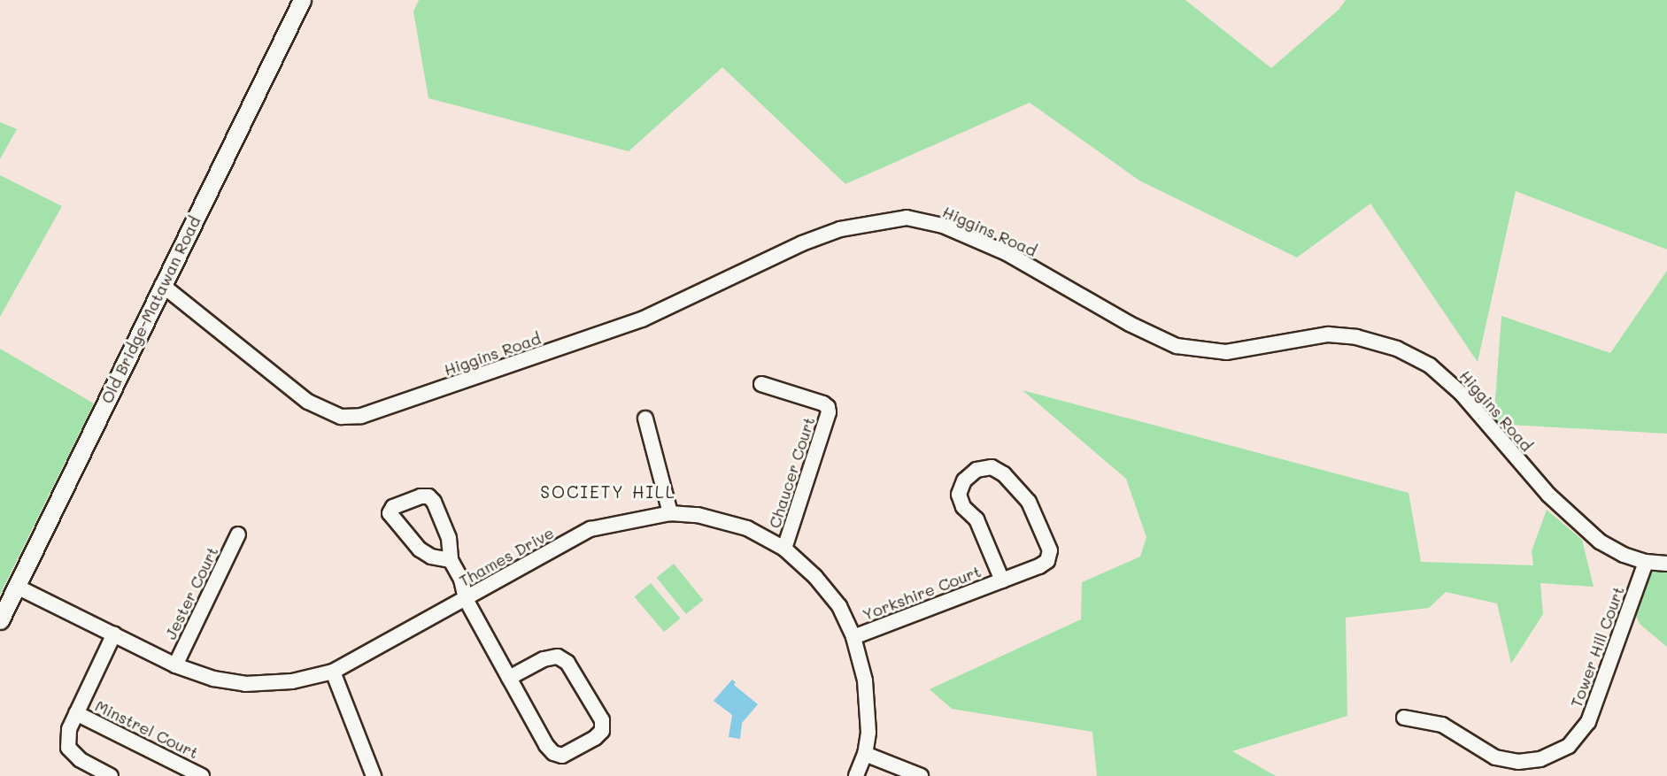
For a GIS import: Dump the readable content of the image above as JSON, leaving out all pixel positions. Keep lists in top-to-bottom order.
{
  "streets": {
    "main road": ["Old Bridge-Matawan Road"],
    "street": [
      "Higgins Road",
      "Chaucer Court",
      "Thames Drive",
      "Jester Court",
      "Yorkshire Court",
      "Tower Hill Court",
      "Minstrel Court"
    ]
  },
  "crossings": [
    ["Higgins Road", "Old Bridge-Matawan Road"],
    ["Higgins Road", "Tower Hill Court"],
    ["Old Bridge-Matawan Road", "Thames Drive"],
    ["Chaucer Court", "Thames Drive"],
    ["Thames Drive", "Jester Court"],
    ["Thames Drive", "Yorkshire Court"],
    ["Thames Drive", "Minstrel Court"]
  ],
  "districts": ["SOCIETY HILL"]
}
